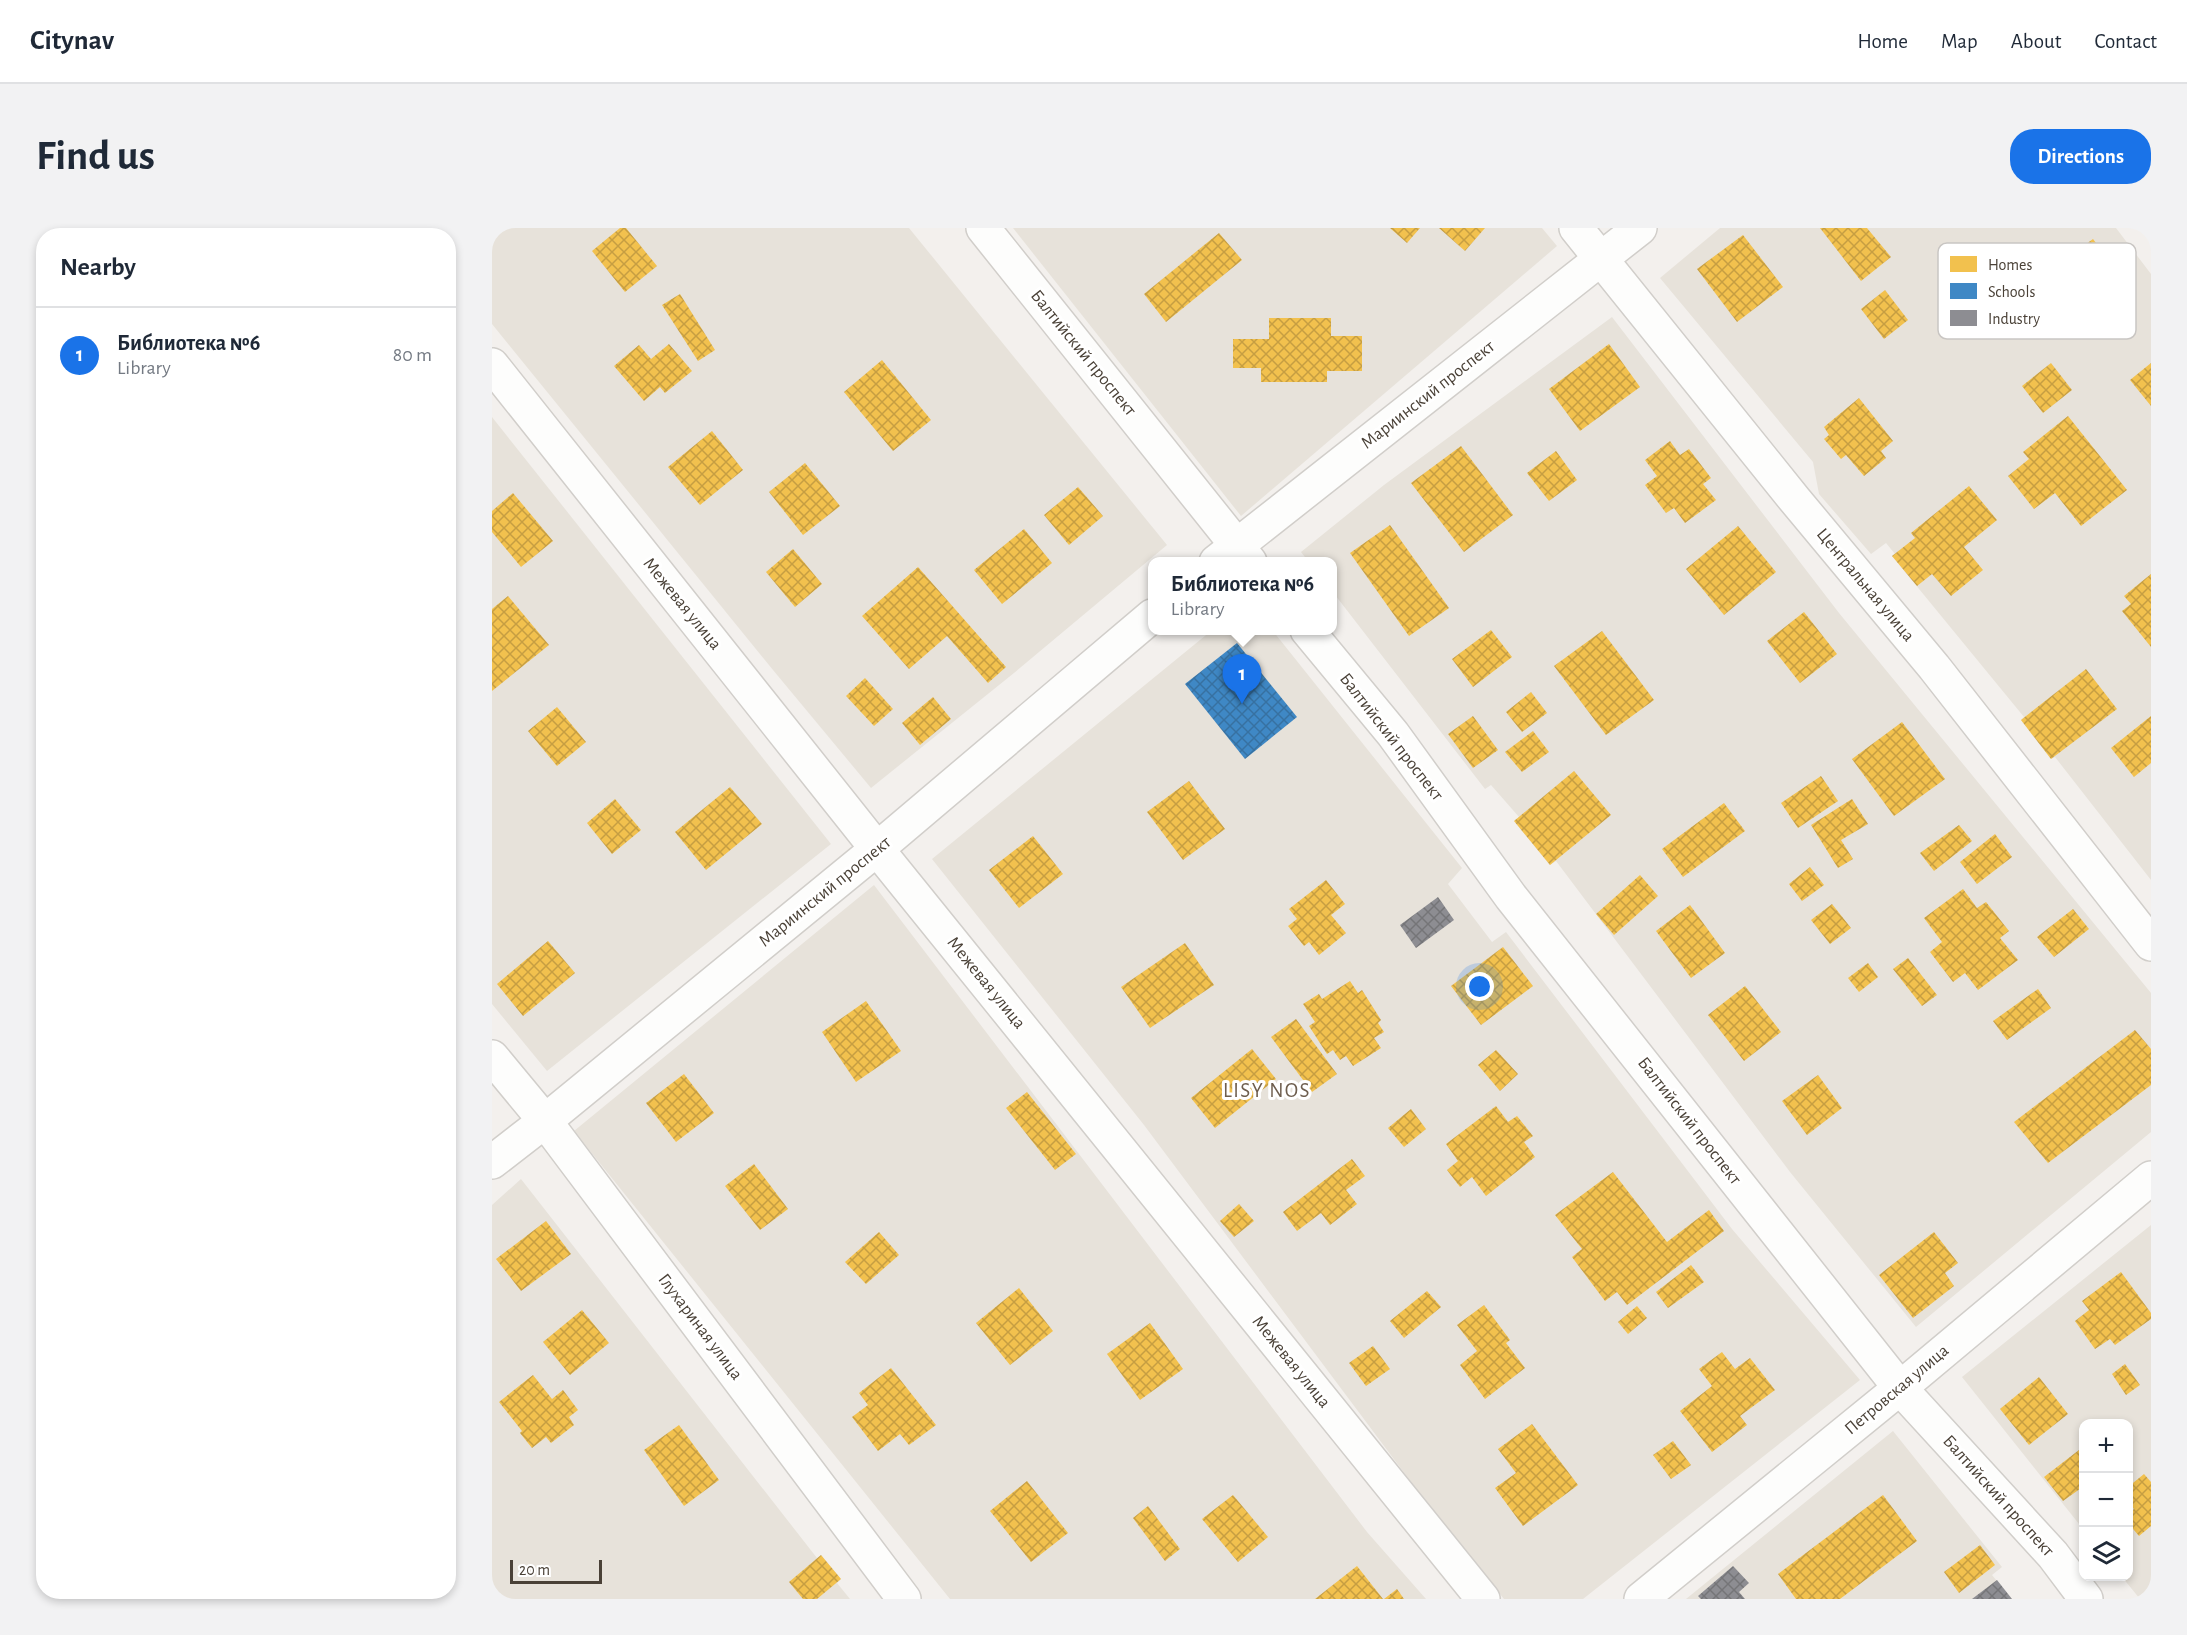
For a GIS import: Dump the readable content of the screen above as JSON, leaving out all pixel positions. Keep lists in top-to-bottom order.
{
  "streets": {
    "street": [
      "Балтийский проспект",
      "Мариинский проспект",
      "Центральная улица",
      "Межевая улица",
      "Глухариная улица",
      "Петровская улица"
    ]
  },
  "crossings": [
    ["Балтийский проспект", "Мариинский проспект"],
    ["Балтийский проспект", "Петровская улица"],
    ["Мариинский проспект", "Центральная улица"],
    ["Мариинский проспект", "Межевая улица"],
    ["Мариинский проспект", "Глухариная улица"]
  ],
  "districts": ["LISY NOS"],
  "legend": ["Homes", "Schools", "Industry"],
  "scale_bar": "20 m",
  "page": {
    "header": "Citynav",
    "nav": [
      "Home",
      "Map",
      "About",
      "Contact"
    ],
    "buttons": "Directions",
    "title": "Find us",
    "heading": "Nearby",
    "list": [
      {
        "mark": "1",
        "name": "Библиотека №6",
        "note": "Library",
        "value": "80 m"
      }
    ],
    "popup": ["Библиотека №6", "Library"],
    "pins": "1",
    "map_buttons": ["+", "−"],
    "scale": "20 m"
  }
}
